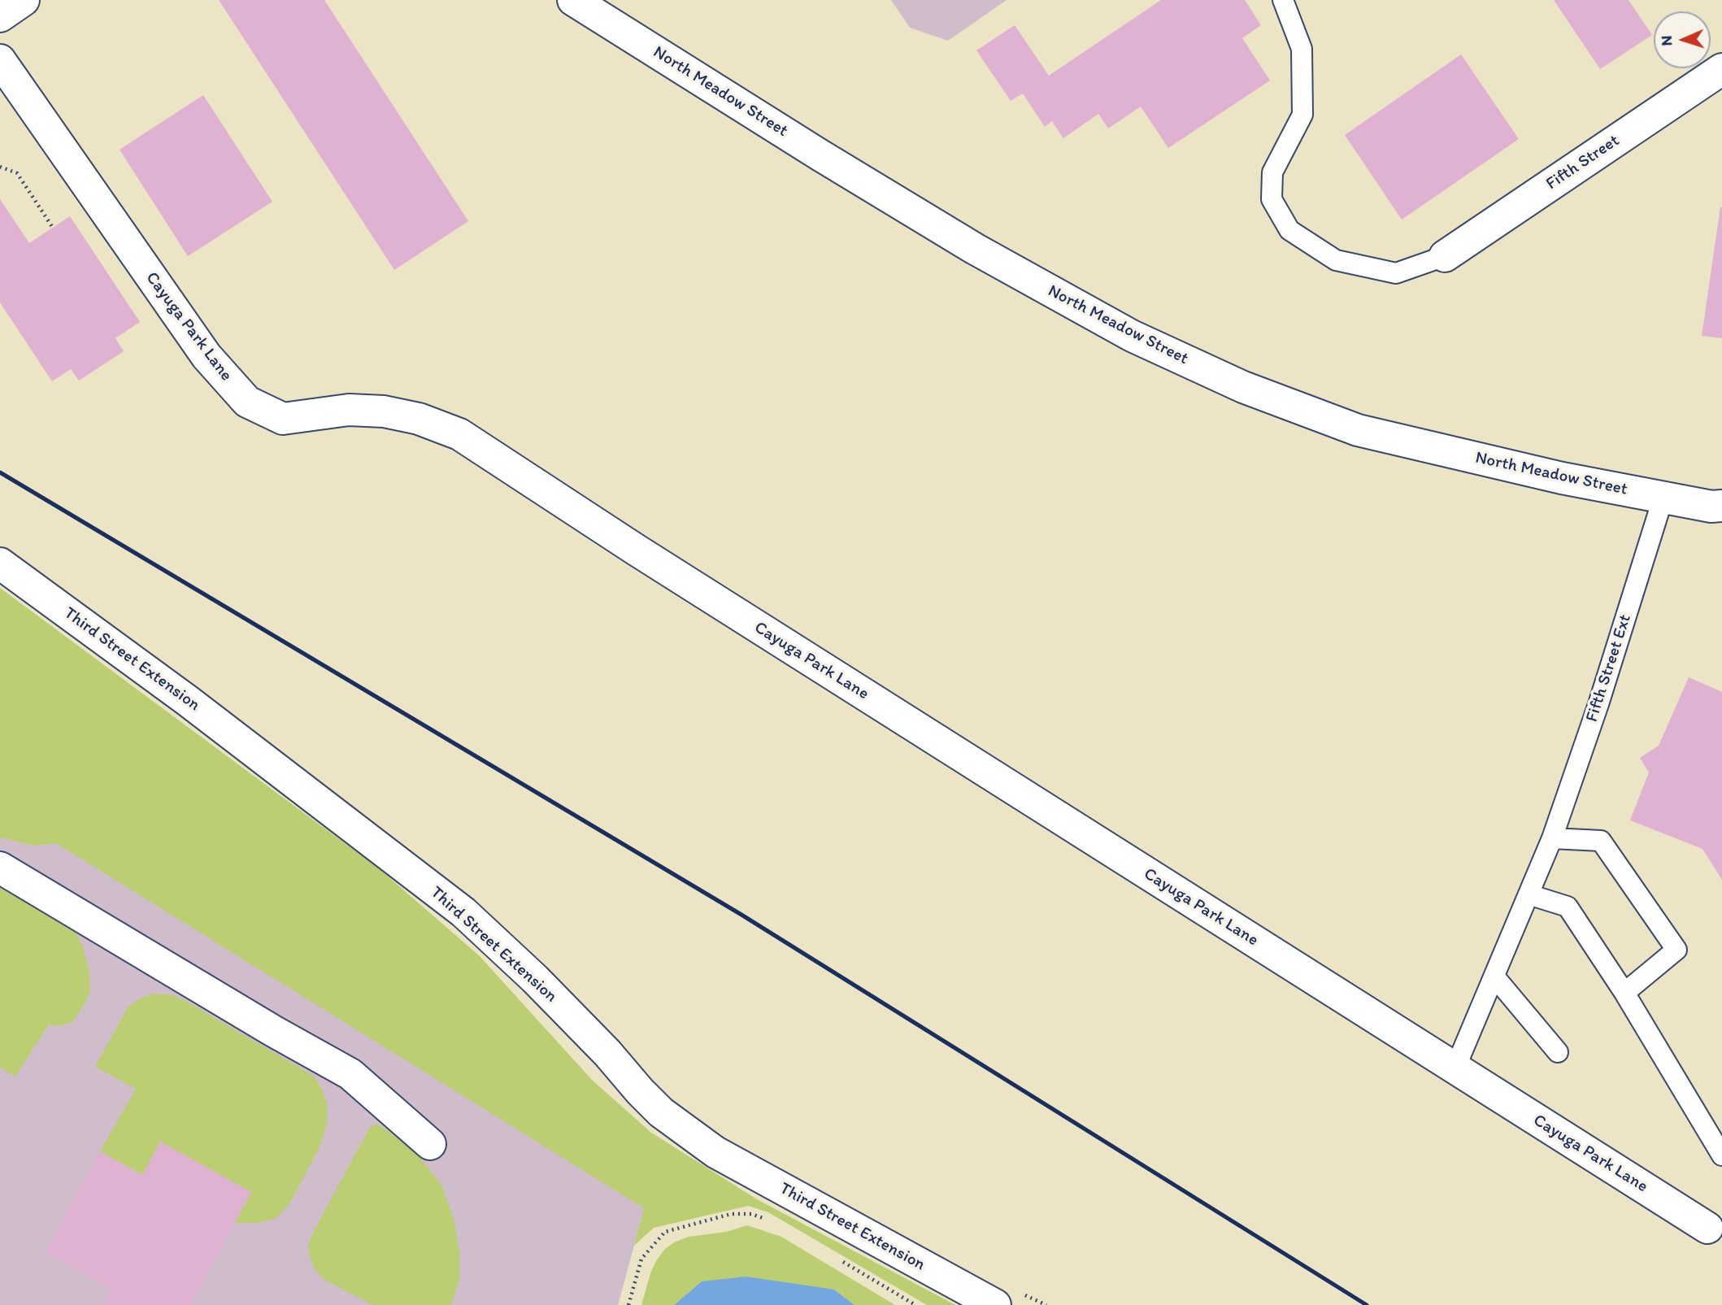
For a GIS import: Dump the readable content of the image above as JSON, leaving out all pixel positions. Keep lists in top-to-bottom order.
{
  "streets": {
    "main road": [
      "North Meadow Street",
      "Fifth Street",
      "Cayuga Park Lane",
      "Third Street Extension"
    ],
    "lane": ["Fifth Street Ext"]
  },
  "crossings": [
    ["North Meadow Street", "Fifth Street Ext"],
    ["Cayuga Park Lane", "Fifth Street Ext"]
  ],
  "north": "left"
}
